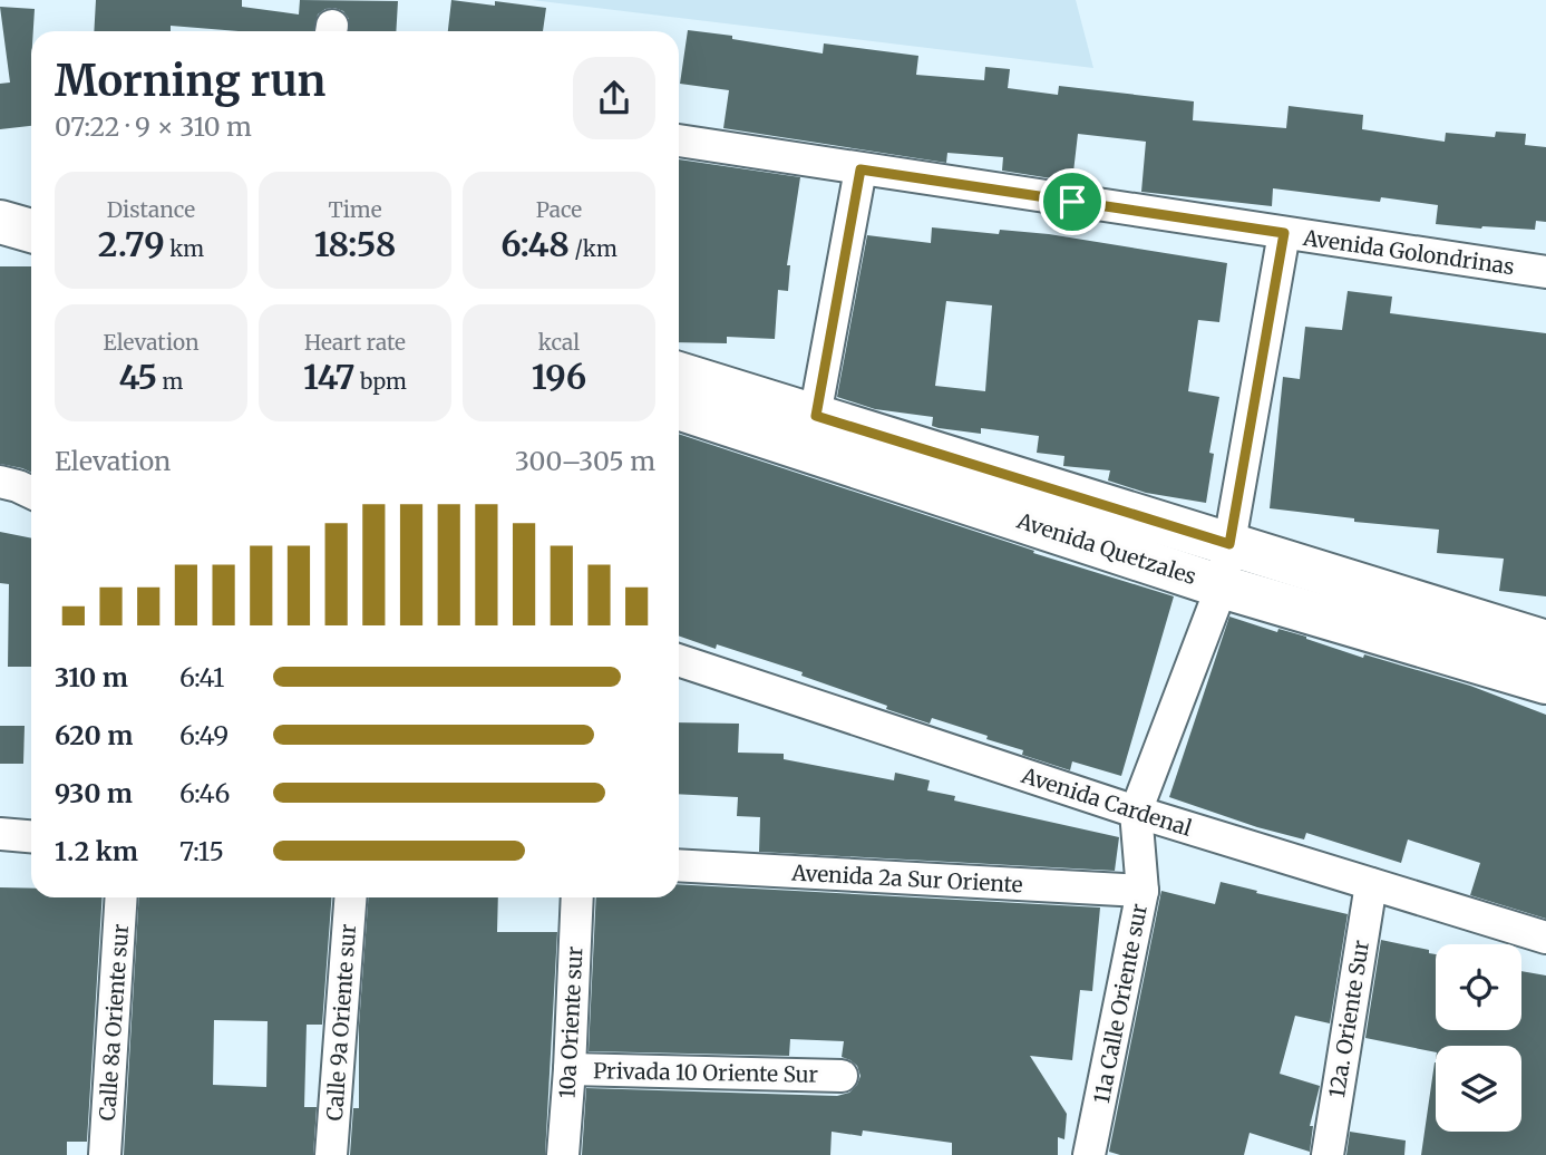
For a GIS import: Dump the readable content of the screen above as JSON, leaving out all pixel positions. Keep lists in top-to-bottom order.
{
  "streets": {
    "main road": ["Avenida Quetzales"],
    "street": [
      "Avenida Golondrinas",
      "Avenida Cardenal",
      "Avenida 2a Sur Oriente",
      "11a Calle Oriente sur",
      "12a. Oriente Sur",
      "Calle 8a Oriente sur",
      "Calle 9a Oriente sur",
      "10a Oriente sur",
      "Privada 10 Oriente Sur"
    ]
  },
  "crossings": [
    ["Avenida Golondrinas", "11a Calle Oriente sur"],
    ["Avenida Quetzales", "11a Calle Oriente sur"],
    ["Avenida Cardenal", "11a Calle Oriente sur"],
    ["Avenida Cardenal", "12a. Oriente Sur"],
    ["Avenida 2a Sur Oriente", "11a Calle Oriente sur"],
    ["10a Oriente sur", "Privada 10 Oriente Sur"]
  ],
  "page": {
    "heading": ["Morning run", "07:22 · 9 × 310 m"],
    "stats": [
      ["Distance", "2.79 km"],
      ["Time", "18:58"],
      ["Pace", "6:48 /km"],
      ["Elevation", "45 m"],
      ["Heart rate", "147 bpm"],
      ["kcal", "196"]
    ],
    "chart": ["Elevation", "300–305 m"],
    "list": [
      {
        "name": "310 m",
        "note": "6:41"
      },
      {
        "name": "620 m",
        "note": "6:49"
      },
      {
        "name": "930 m",
        "note": "6:46"
      },
      {
        "name": "1.2 km",
        "note": "7:15"
      }
    ]
  }
}
